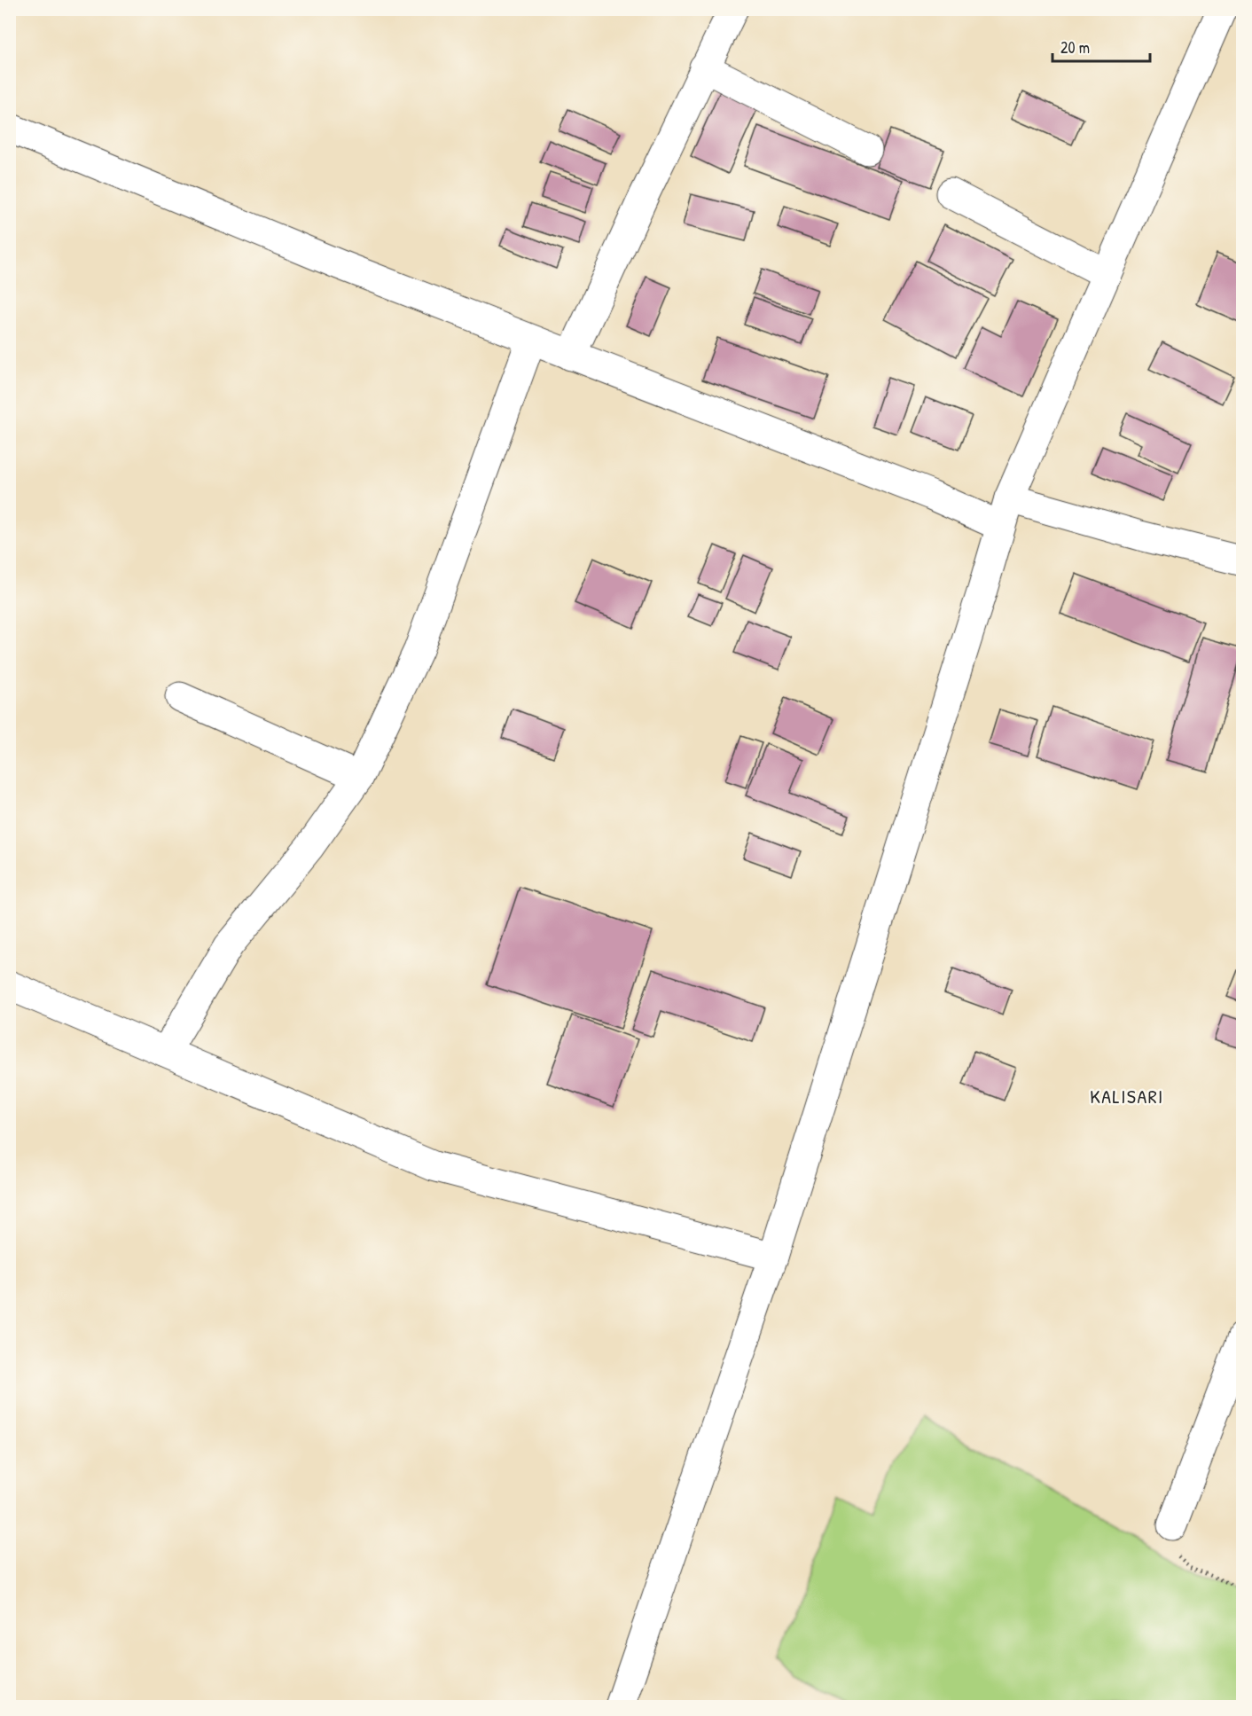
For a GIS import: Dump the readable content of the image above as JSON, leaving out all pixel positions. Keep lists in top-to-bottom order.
{
  "districts": ["KALISARI"],
  "scale_bar": "20 m"
}
